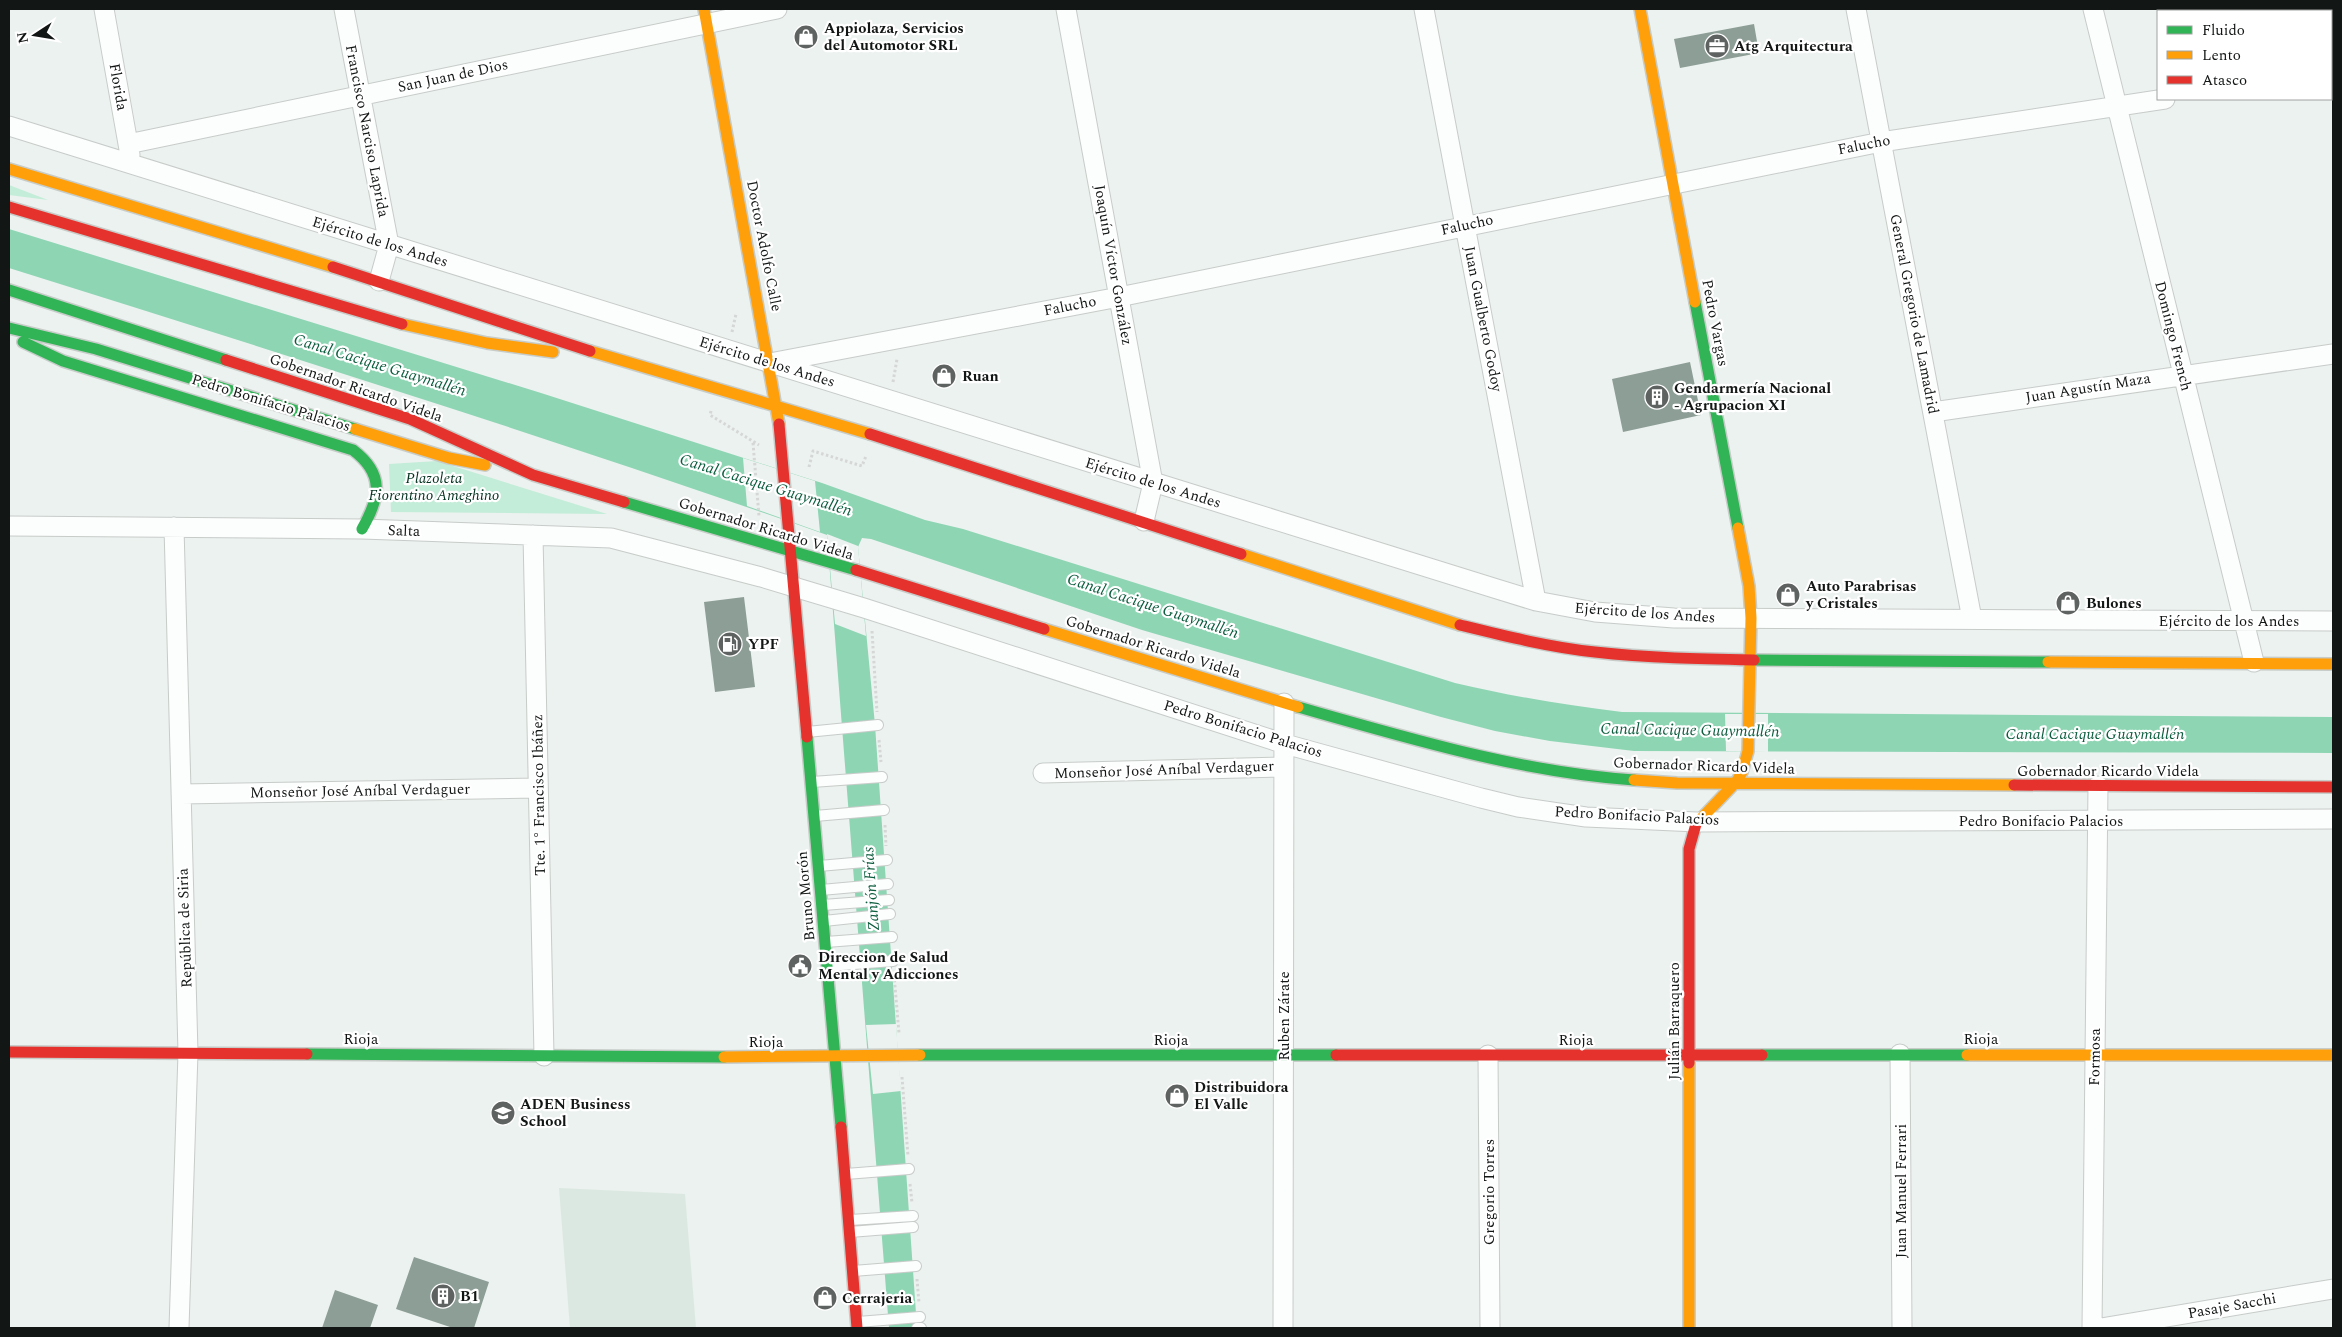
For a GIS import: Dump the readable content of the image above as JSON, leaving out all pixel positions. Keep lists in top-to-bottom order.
{
  "streets": {
    "main road": [
      "Doctor Adolfo Calle",
      "Pedro Vargas",
      "Gobernador Ricardo Videla",
      "Pedro Bonifacio Palacios",
      "Bruno Morón",
      "Julián Barraquero",
      "Rioja"
    ],
    "street": [
      "San Juan de Dios",
      "Florida",
      "Francisco Narciso Laprida",
      "Falucho",
      "Ejército de los Andes",
      "Joaquín Víctor González",
      "General Gregorio de Lamadrid",
      "Juan Gualberto Godoy",
      "Domingo French",
      "Juan Agustín Maza",
      "Salta",
      "Monseñor José Aníbal Verdaguer",
      "Tte. 1° Francisco Ibáñez",
      "República de Siria",
      "Ruben Zárate",
      "Formosa",
      "Juan Manuel Ferrari",
      "Gregorio Torres",
      "Pasaje Sacchi"
    ]
  },
  "crossings": [
    ["San Juan de Dios", "Florida"],
    ["San Juan de Dios", "Francisco Narciso Laprida"],
    ["San Juan de Dios", "Doctor Adolfo Calle"],
    ["Florida", "Ejército de los Andes"],
    ["Francisco Narciso Laprida", "Ejército de los Andes"],
    ["Falucho", "Ejército de los Andes"],
    ["Falucho", "Doctor Adolfo Calle"],
    ["Falucho", "Joaquín Víctor González"],
    ["Falucho", "General Gregorio de Lamadrid"],
    ["Falucho", "Juan Gualberto Godoy"],
    ["Falucho", "Pedro Vargas"],
    ["Falucho", "Domingo French"],
    ["Ejército de los Andes", "Doctor Adolfo Calle"],
    ["Ejército de los Andes", "Joaquín Víctor González"],
    ["Ejército de los Andes", "General Gregorio de Lamadrid"],
    ["Ejército de los Andes", "Juan Gualberto Godoy"],
    ["Ejército de los Andes", "Pedro Vargas"],
    ["Ejército de los Andes", "Domingo French"],
    ["Doctor Adolfo Calle", "Bruno Morón"],
    ["General Gregorio de Lamadrid", "Juan Agustín Maza"],
    ["Pedro Vargas", "Julián Barraquero"],
    ["Domingo French", "Juan Agustín Maza"],
    ["Gobernador Ricardo Videla", "Pedro Bonifacio Palacios"],
    ["Gobernador Ricardo Videla", "Bruno Morón"],
    ["Gobernador Ricardo Videla", "Ruben Zárate"],
    ["Gobernador Ricardo Videla", "Julián Barraquero"],
    ["Gobernador Ricardo Videla", "Formosa"],
    ["Pedro Bonifacio Palacios", "Salta"],
    ["Pedro Bonifacio Palacios", "Bruno Morón"],
    ["Pedro Bonifacio Palacios", "Ruben Zárate"],
    ["Pedro Bonifacio Palacios", "Julián Barraquero"],
    ["Pedro Bonifacio Palacios", "Formosa"],
    ["Salta", "Tte. 1° Francisco Ibáñez"],
    ["Salta", "Bruno Morón"],
    ["Salta", "República de Siria"],
    ["Monseñor José Aníbal Verdaguer", "Tte. 1° Francisco Ibáñez"],
    ["Monseñor José Aníbal Verdaguer", "República de Siria"],
    ["Monseñor José Aníbal Verdaguer", "Ruben Zárate"],
    ["Tte. 1° Francisco Ibáñez", "Rioja"],
    ["Bruno Morón", "Rioja"],
    ["República de Siria", "Rioja"],
    ["Ruben Zárate", "Rioja"],
    ["Julián Barraquero", "Rioja"],
    ["Rioja", "Formosa"],
    ["Rioja", "Juan Manuel Ferrari"],
    ["Rioja", "Gregorio Torres"]
  ],
  "water": ["Canal Cacique Guaymallén", "Zanjón Frías"],
  "parks": ["Plazoleta Fiorentino Ameghino"],
  "places": {
    "shop": [
      "Appiolaza, Servicios del Automotor SRL",
      "Ruan",
      "Auto Parabrisas y Cristales",
      "Bulones",
      "Distribuidora El Valle",
      "Cerrajeria"
    ],
    "office": ["Atg Arquitectura"],
    "building": ["Gendarmería Nacional - Agrupacion XI", "B1"],
    "fuel station": ["YPF"],
    "public building": ["Direccion de Salud Mental y Adicciones"],
    "school or university": ["ADEN Business School"]
  },
  "legend": ["Fluido", "Lento", "Atasco"],
  "north": "left"
}
